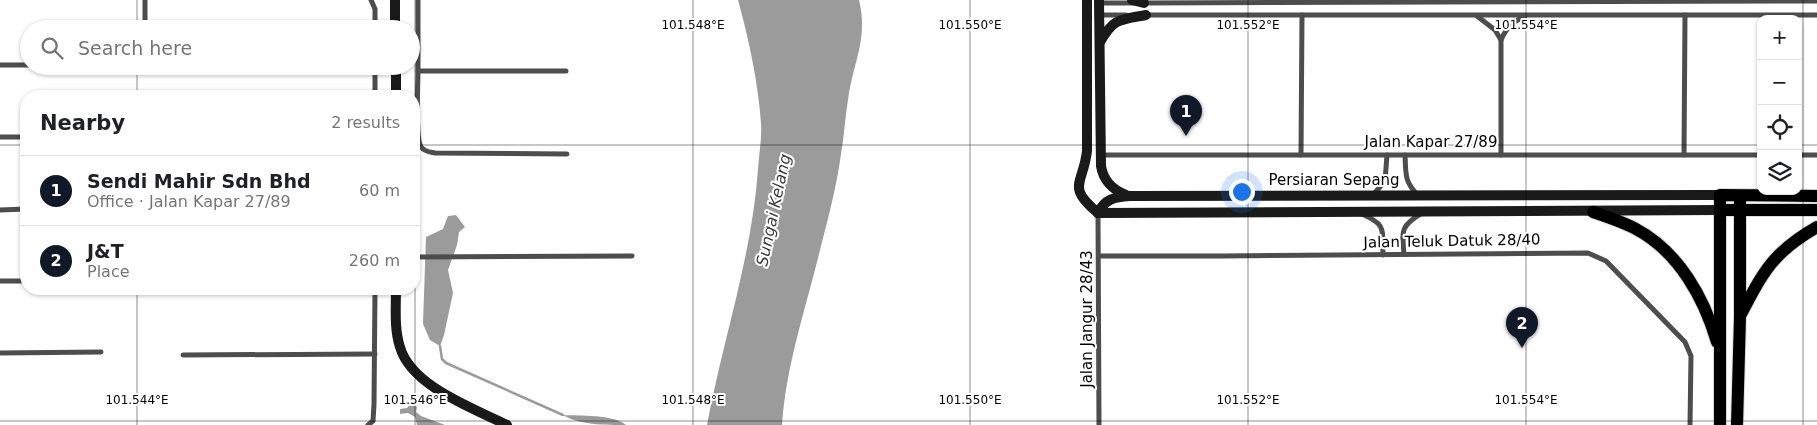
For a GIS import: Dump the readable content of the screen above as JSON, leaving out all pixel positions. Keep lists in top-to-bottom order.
{
  "streets": {
    "main road": ["Persiaran Sepang"],
    "street": ["Jalan Kapar 27/89", "Jalan Teluk Datuk 28/40", "Jalan Jangur 28/43"]
  },
  "crossings": [
    ["Persiaran Sepang", "Jalan Jangur 28/43"],
    ["Jalan Teluk Datuk 28/40", "Jalan Jangur 28/43"]
  ],
  "water": ["Sungai Kelang"],
  "page": {
    "map_buttons": ["+", "−"],
    "search": "Search here",
    "heading": ["Nearby", "2 results"],
    "pins": ["1", "2"],
    "list": [
      {
        "mark": "1",
        "name": "Sendi Mahir Sdn Bhd",
        "note": "Office · Jalan Kapar 27/89",
        "value": "60 m"
      },
      {
        "mark": "2",
        "name": "J&T",
        "note": "Place",
        "value": "260 m"
      }
    ]
  },
  "coordinates": [
    "101.548°E",
    "101.550°E",
    "101.552°E",
    "101.554°E",
    "101.544°E",
    "101.546°E"
  ]
}
